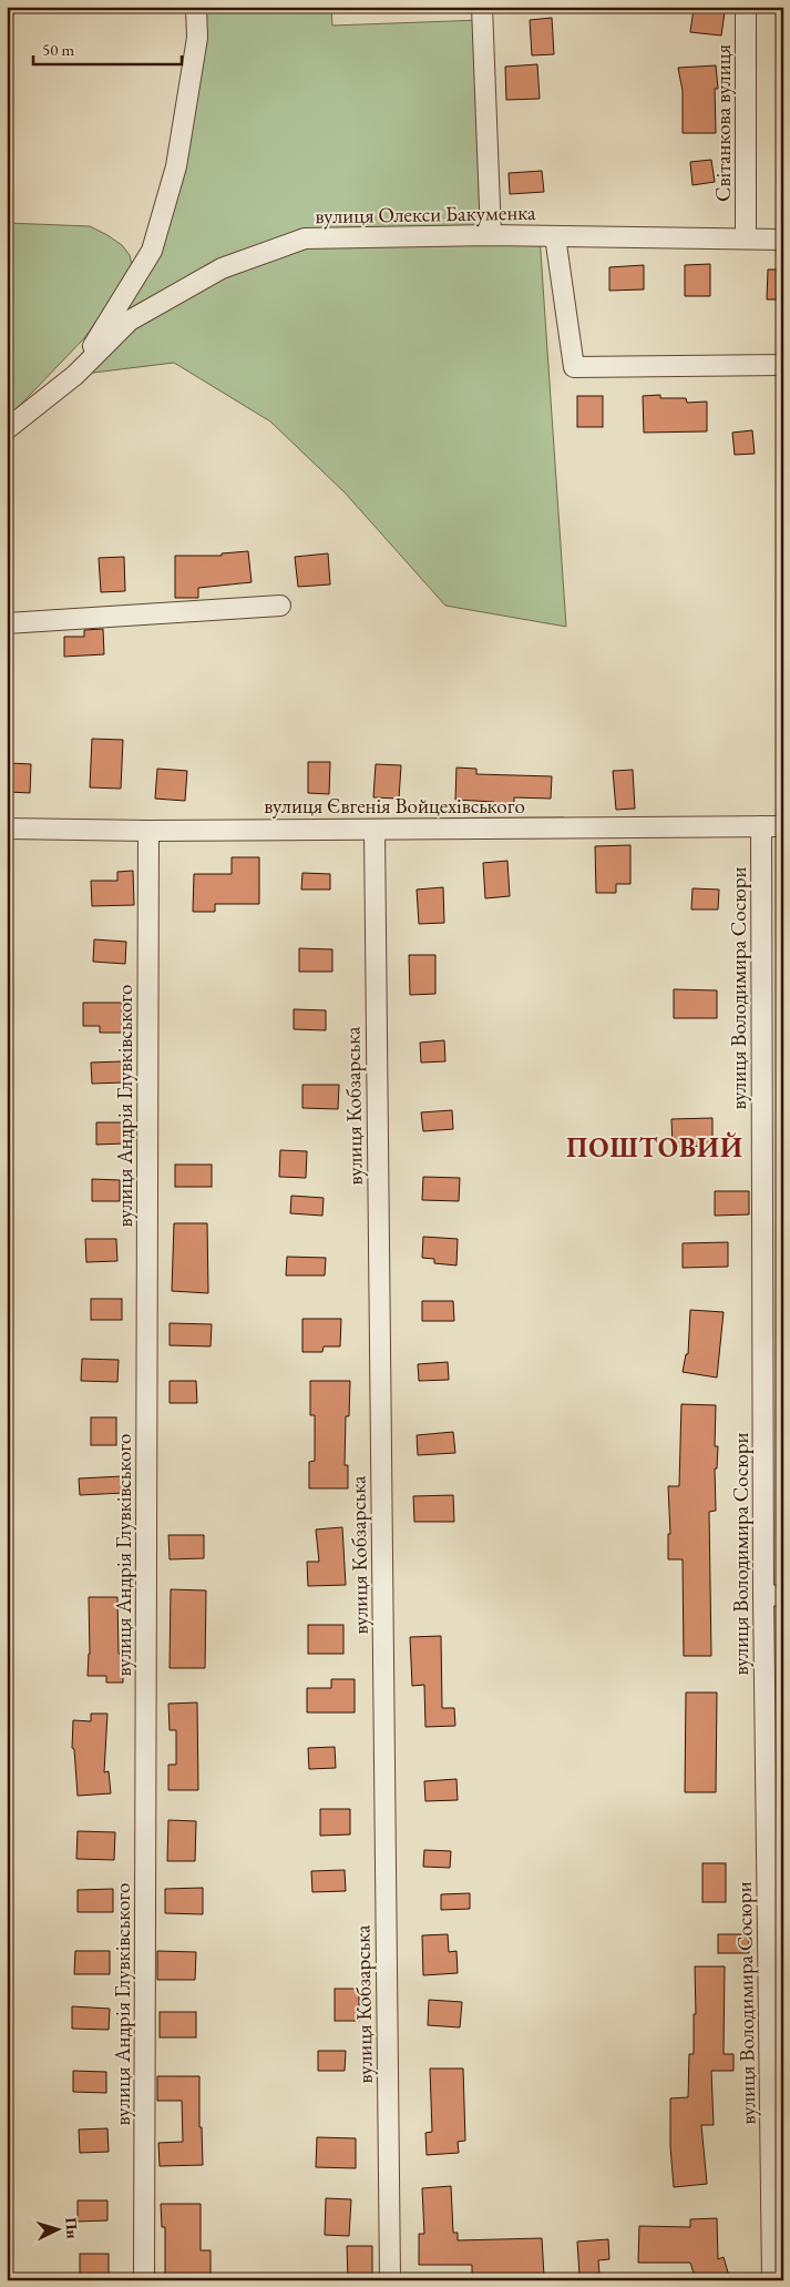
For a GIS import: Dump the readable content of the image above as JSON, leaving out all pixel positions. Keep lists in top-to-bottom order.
{
  "streets": {
    "street": [
      "Світанкова вулиця",
      "вулиця Олекси Бакуменка",
      "вулиця Євгенія Войцехівського",
      "вулиця Володимира Сосюри",
      "вулиця Андрія Глувківського",
      "вулиця Кобзарська"
    ]
  },
  "crossings": [
    ["Світанкова вулиця", "вулиця Олекси Бакуменка"],
    ["вулиця Євгенія Войцехівського", "вулиця Володимира Сосюри"],
    ["вулиця Євгенія Войцехівського", "вулиця Андрія Глувківського"],
    ["вулиця Євгенія Войцехівського", "вулиця Кобзарська"]
  ],
  "districts": ["ПОШТОВИЙ"],
  "scale_bar": "50 m",
  "north": "right"
}
